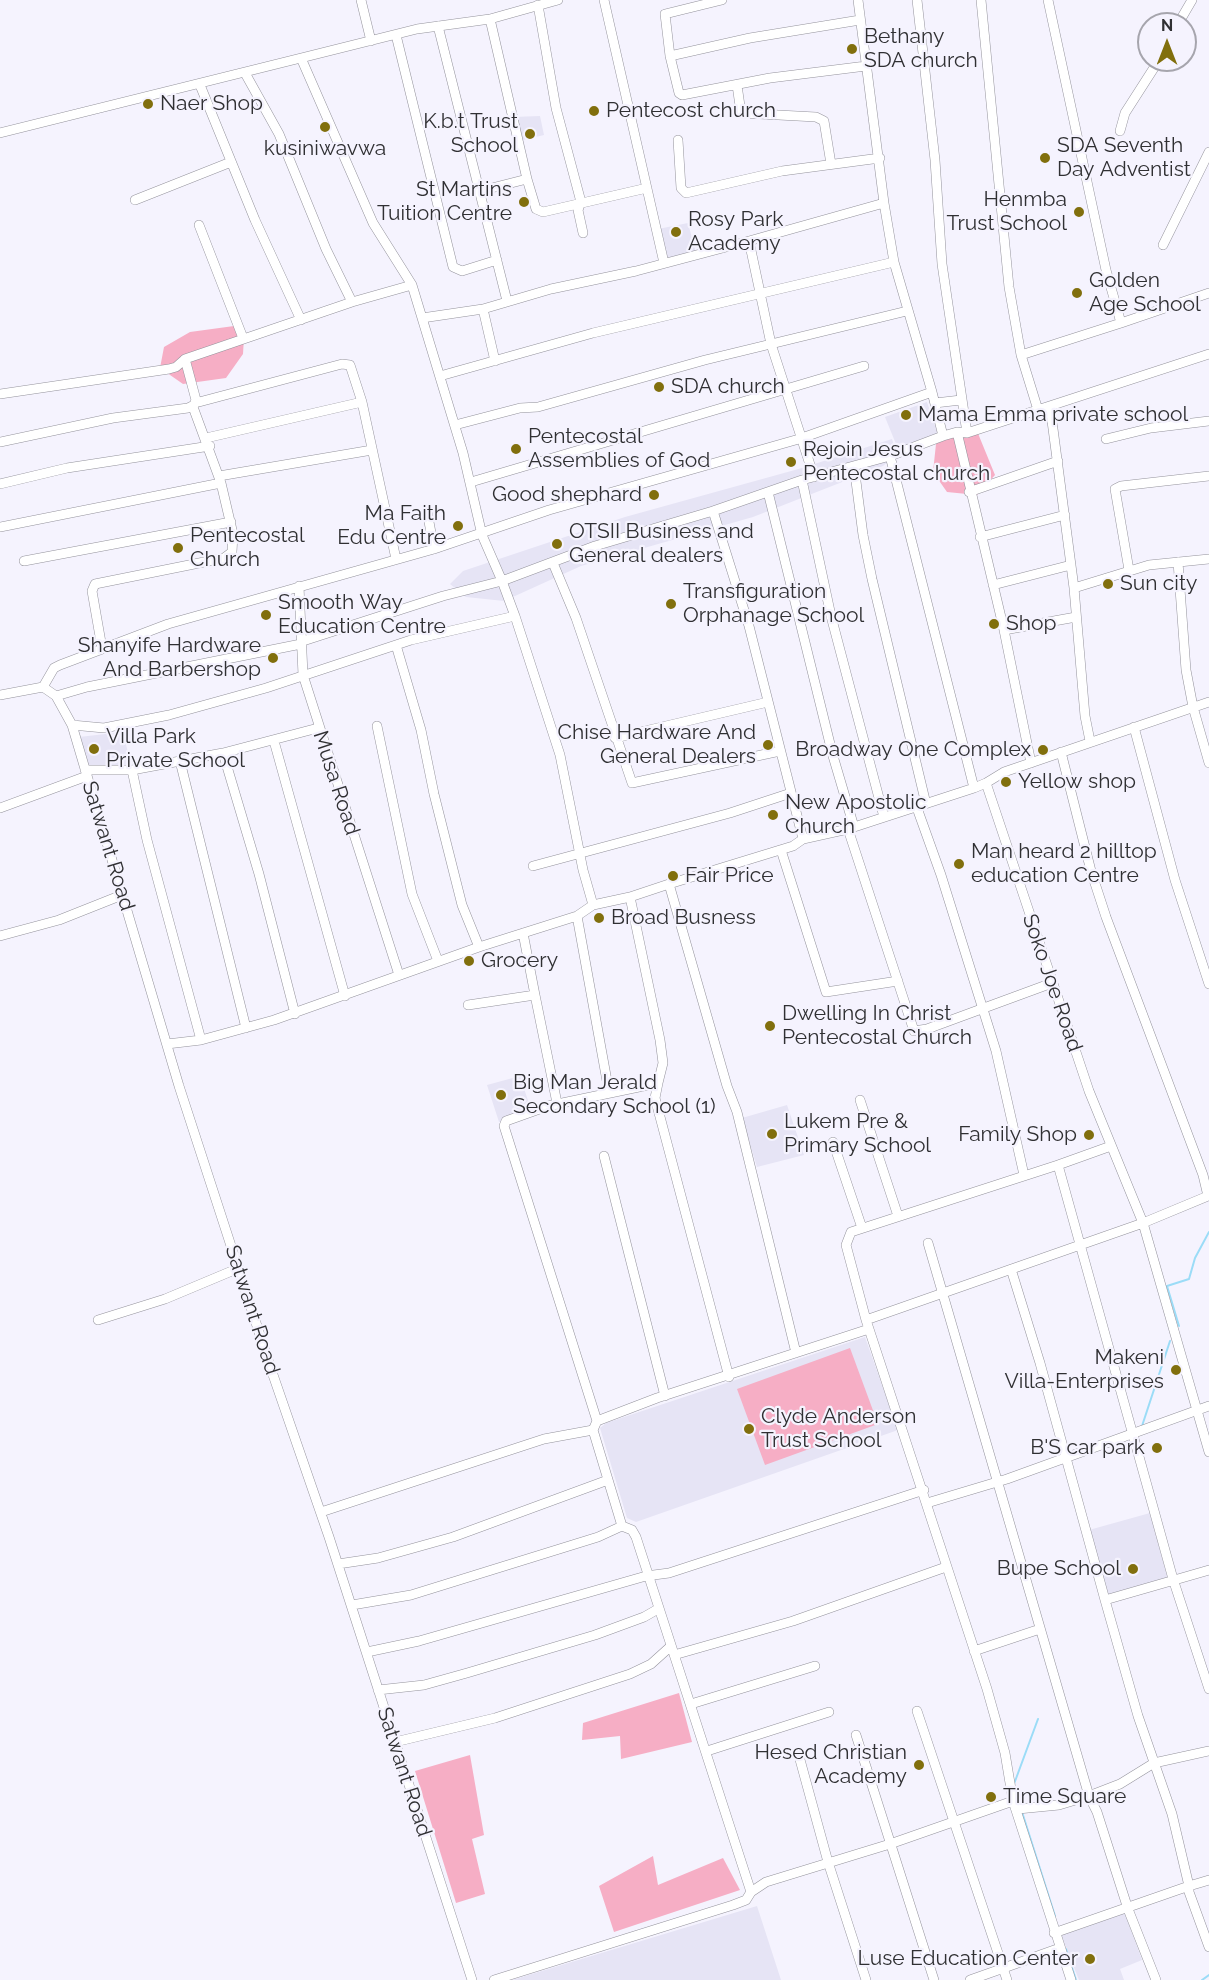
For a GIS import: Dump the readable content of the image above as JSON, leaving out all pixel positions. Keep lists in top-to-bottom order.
{
  "streets": {
    "street": ["Musa Road", "Satwant Road", "Soko Joe Road"]
  },
  "places": [
    "Bethany SDA church",
    "Naer Shop",
    "Pentecost church",
    "kusiniwavwa",
    "K.b.t Trust School",
    "SDA Seventh Day Adventist",
    "St Martins Tuition Centre",
    "Henmba Trust School",
    "Rosy Park Academy",
    "Golden Age School",
    "SDA church",
    "Mama Emma private school",
    "Pentecostal Assemblies of God",
    "Rejoin Jesus Pentecostal church",
    "Good shephard",
    "Ma Faith Edu Centre",
    "OTSII Business and General dealers",
    "Pentecostal Church",
    "Sun city",
    "Transfiguration Orphanage School",
    "Smooth Way Education Centre",
    "Shop",
    "Shanyife Hardware And Barbershop",
    "Chise Hardware And General Dealers",
    "Villa Park Private School",
    "Broadway One Complex",
    "Yellow shop",
    "New Apostolic Church",
    "Man heard 2 hilltop education Centre",
    "Fair Price",
    "Broad Busness",
    "Grocery",
    "Dwelling In Christ Pentecostal Church",
    "Big Man Jerald Secondary School (1)",
    "Lukem Pre & Primary School",
    "Family Shop",
    "Makeni Villa-Enterprises",
    "Clyde Anderson Trust School",
    "B'S car park",
    "Bupe School",
    "Hesed Christian Academy",
    "Time Square",
    "Luse Education Center"
  ],
  "north": "top"
}
